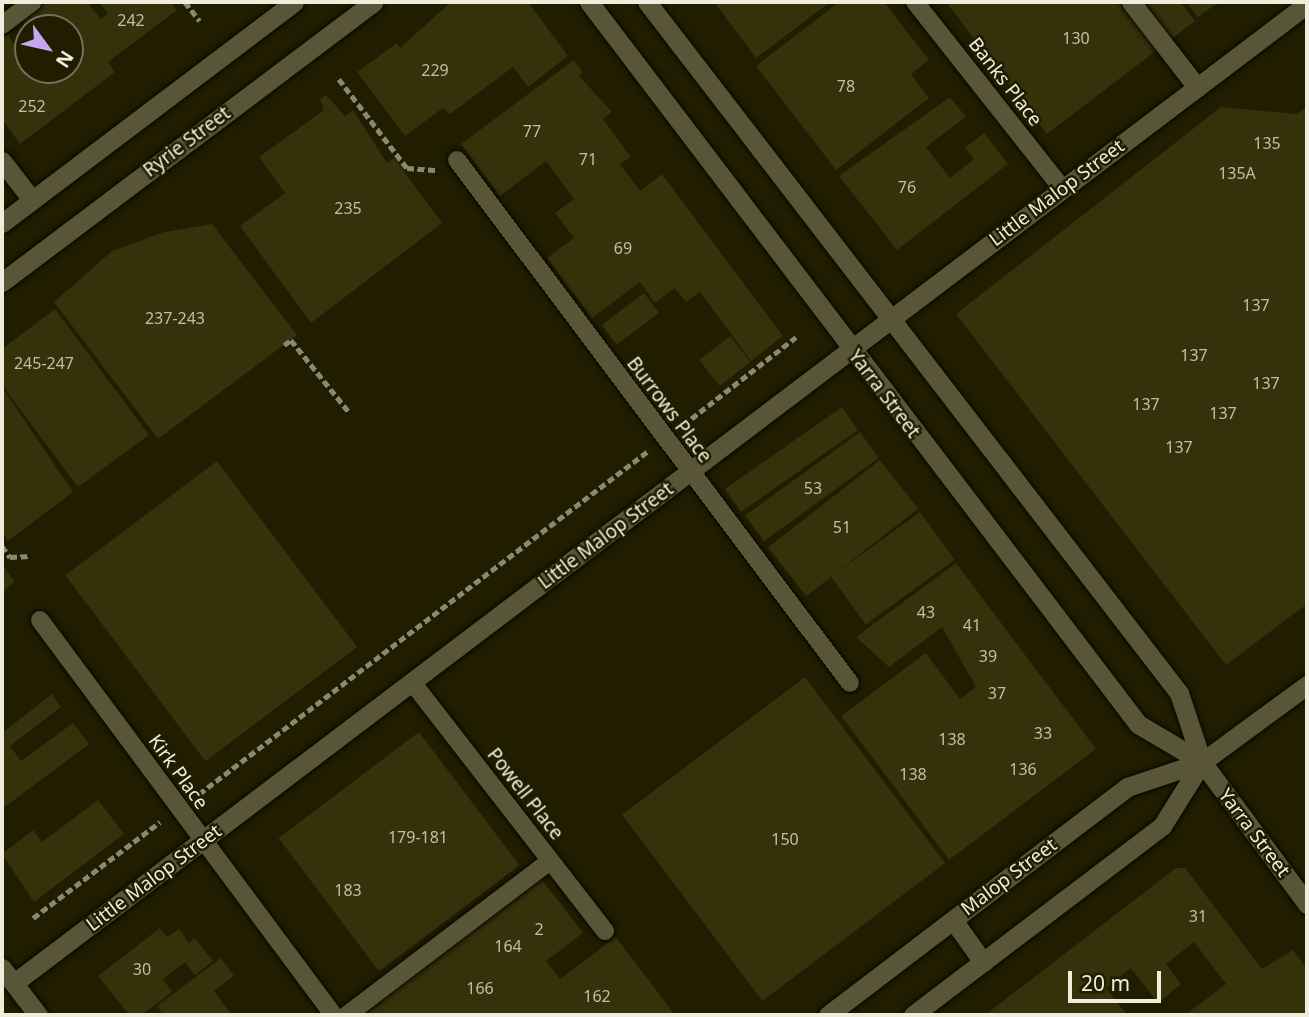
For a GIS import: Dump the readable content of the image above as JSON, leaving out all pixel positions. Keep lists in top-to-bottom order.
{
  "streets": {
    "street": [
      "Ryrie Street",
      "Little Malop Street",
      "Yarra Street",
      "Malop Street"
    ],
    "lane": [
      "Banks Place",
      "Burrows Place",
      "Kirk Place",
      "Powell Place"
    ]
  },
  "crossings": [
    ["Banks Place", "Little Malop Street"],
    ["Little Malop Street", "Yarra Street"],
    ["Little Malop Street", "Burrows Place"],
    ["Little Malop Street", "Kirk Place"],
    ["Little Malop Street", "Powell Place"],
    ["Yarra Street", "Malop Street"]
  ],
  "house_numbers": [
    "242",
    "130",
    "229",
    "78",
    "252",
    "77",
    "135",
    "71",
    "135A",
    "76",
    "235",
    "69",
    "137",
    "237-243",
    "137",
    "245-247",
    "137",
    "137",
    "137",
    "137",
    "53",
    "51",
    "43",
    "41",
    "39",
    "37",
    "33",
    "138",
    "136",
    "138",
    "179-181",
    "150",
    "183",
    "31",
    "2",
    "164",
    "30",
    "166",
    "162"
  ],
  "scale_bar": "20 m",
  "north": "bottom right"
}
